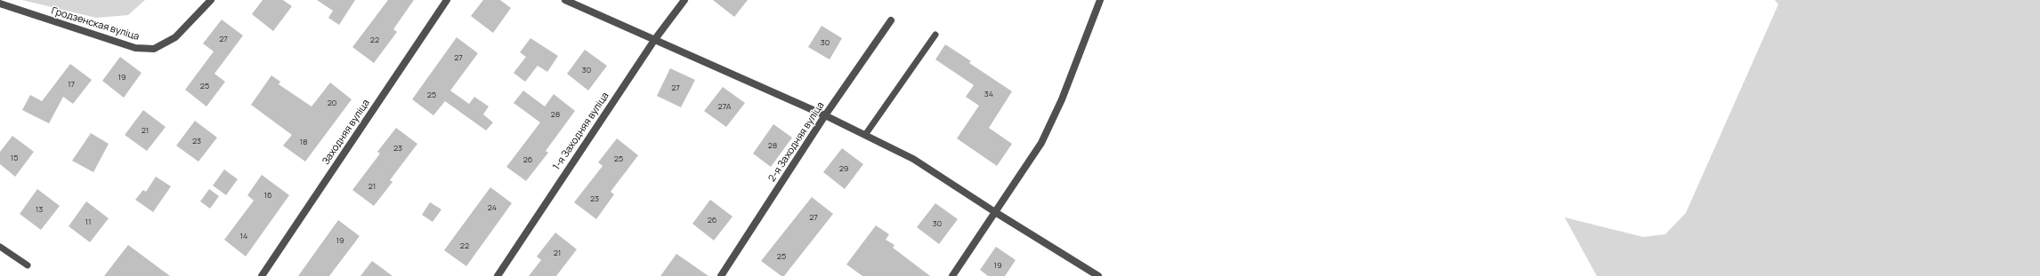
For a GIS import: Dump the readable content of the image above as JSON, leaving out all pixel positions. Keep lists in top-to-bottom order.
{
  "streets": {
    "street": [
      "Гродзенская вуліца",
      "1-я Заходняя вуліца",
      "Заходняя вуліца",
      "2-я Заходняя вуліца"
    ]
  },
  "house_numbers": [
    "27",
    "22",
    "30",
    "27",
    "30",
    "19",
    "17",
    "25",
    "27",
    "34",
    "25",
    "20",
    "27А",
    "28",
    "21",
    "23",
    "18",
    "28",
    "23",
    "15",
    "25",
    "26",
    "29",
    "21",
    "16",
    "23",
    "24",
    "13",
    "27",
    "26",
    "11",
    "30",
    "14",
    "19",
    "22",
    "21",
    "25",
    "19"
  ]
}
